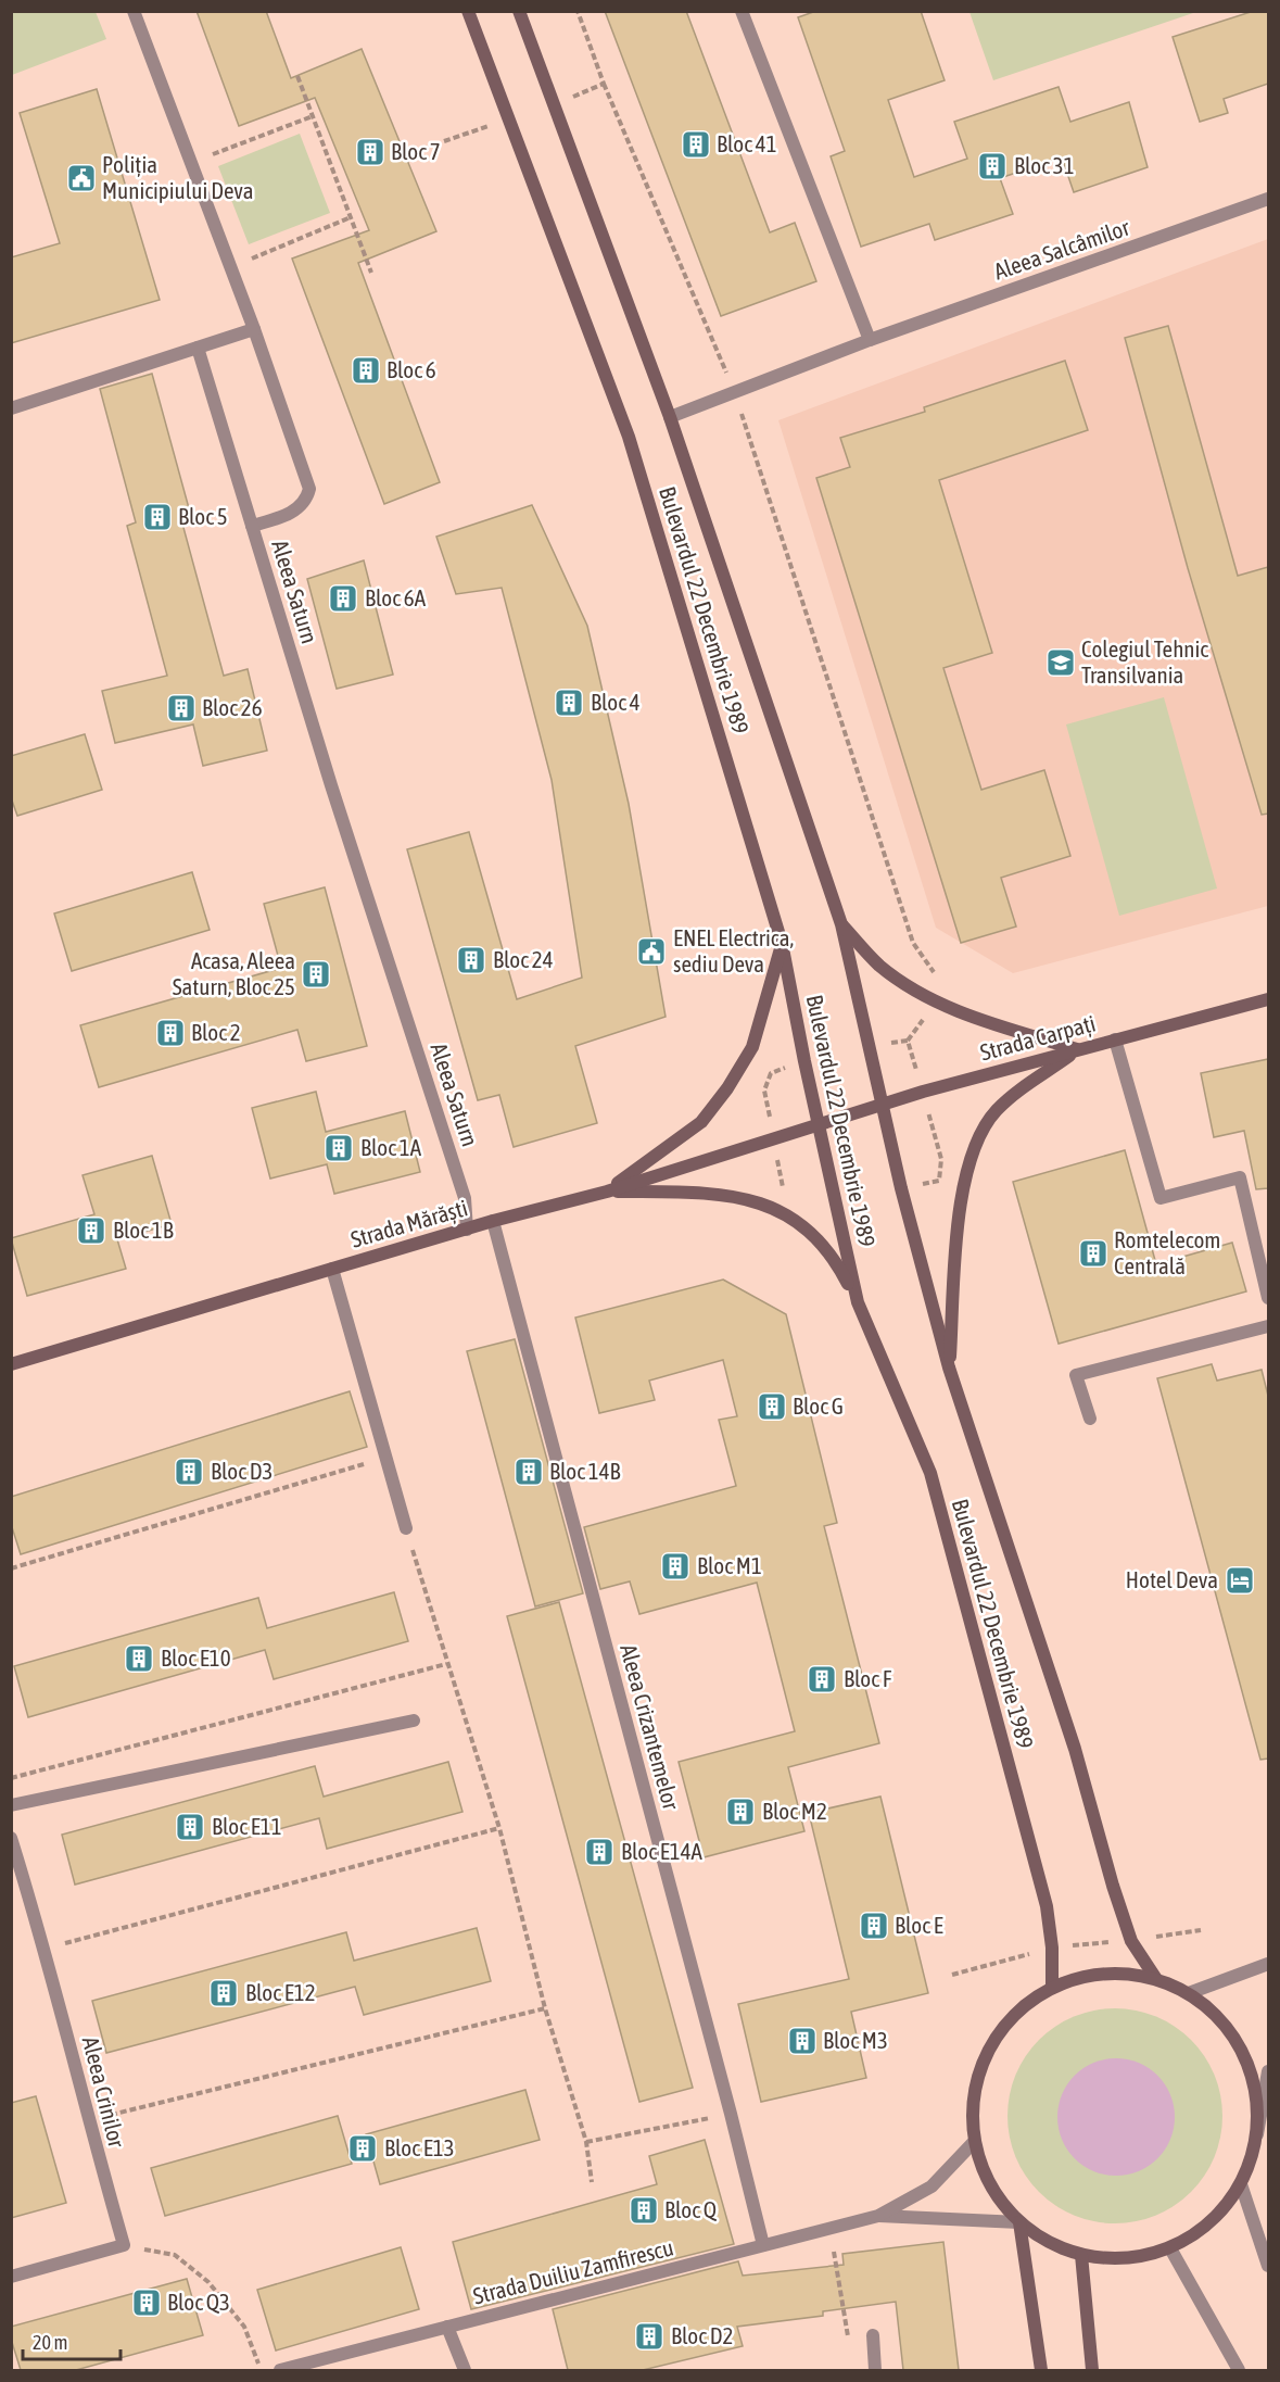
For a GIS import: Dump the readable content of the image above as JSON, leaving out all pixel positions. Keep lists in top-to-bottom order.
{
  "streets": {
    "main road": ["Bulevardul 22 Decembrie 1989", "Strada Carpați", "Strada Mărăști"],
    "street": [
      "Aleea Salcâmilor",
      "Aleea Saturn",
      "Aleea Crizantemelor",
      "Aleea Crinilor",
      "Strada Duiliu Zamfirescu"
    ]
  },
  "crossings": [
    ["Aleea Salcâmilor", "Bulevardul 22 Decembrie 1989"],
    ["Aleea Saturn", "Strada Mărăști"],
    ["Bulevardul 22 Decembrie 1989", "Strada Carpați"],
    ["Bulevardul 22 Decembrie 1989", "Strada Mărăști"],
    ["Strada Carpați", "Strada Mărăști"],
    ["Strada Mărăști", "Aleea Crizantemelor"],
    ["Aleea Crizantemelor", "Strada Duiliu Zamfirescu"]
  ],
  "places": {
    "building": [
      "Bloc 41",
      "Bloc 7",
      "Bloc 31",
      "Bloc 6",
      "Bloc 5",
      "Bloc 6A",
      "Bloc 4",
      "Bloc 26",
      "Bloc 24",
      "Acasa, Aleea Saturn, Bloc 25",
      "Bloc 2",
      "Bloc 1A",
      "Bloc 1B",
      "Romtelecom Centrală",
      "Bloc G",
      "Bloc D3",
      "Bloc 14B",
      "Bloc M1",
      "Bloc E10",
      "Bloc F",
      "Bloc M2",
      "Bloc E11",
      "Bloc E14A",
      "Bloc E",
      "Bloc E12",
      "Bloc M3",
      "Bloc E13",
      "Bloc Q",
      "Bloc Q3",
      "Bloc D2"
    ],
    "public building": ["Poliția Municipiului Deva", "ENEL Electrica, sediu Deva"],
    "school or university": ["Colegiul Tehnic Transilvania"],
    "hotel": ["Hotel Deva"]
  },
  "scale_bar": "20 m"
}
